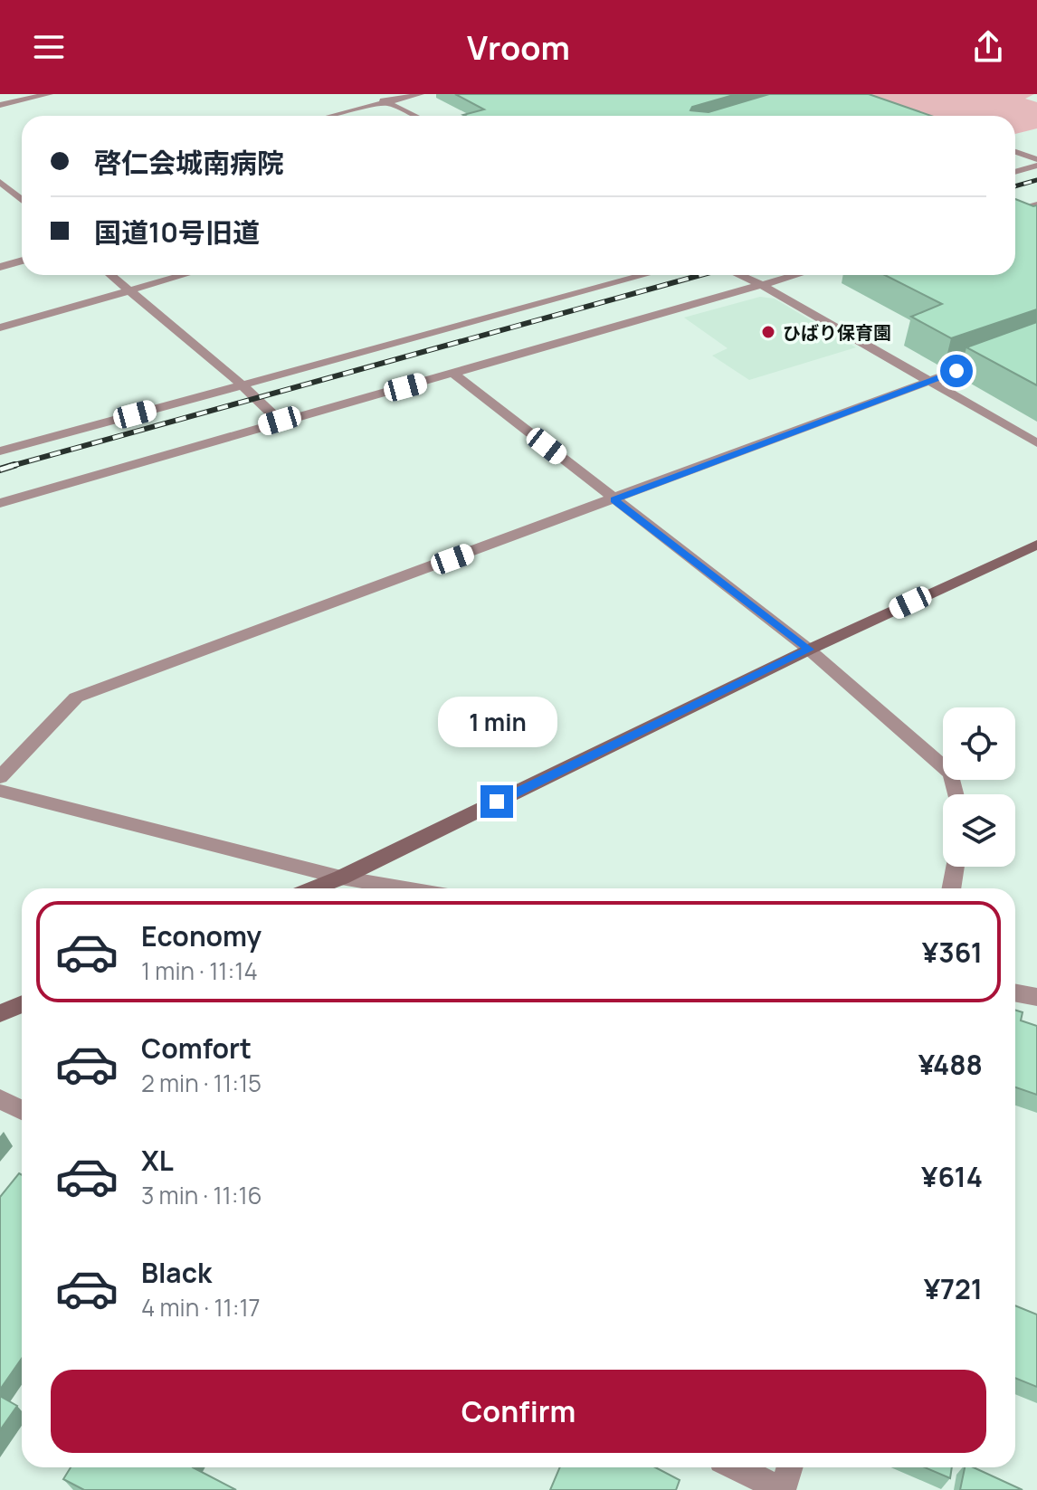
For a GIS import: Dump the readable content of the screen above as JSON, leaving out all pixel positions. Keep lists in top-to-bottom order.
{
  "places": ["ひばり保育園"],
  "page": {
    "header": "Vroom",
    "banner": ["啓仁会城南病院", "国道10号旧道"],
    "bubble": "1 min",
    "list": [
      {
        "name": "Economy",
        "note": "1 min · 11:14",
        "value": "¥361"
      },
      {
        "name": "Comfort",
        "note": "2 min · 11:15",
        "value": "¥488"
      },
      {
        "name": "XL",
        "note": "3 min · 11:16",
        "value": "¥614"
      },
      {
        "name": "Black",
        "note": "4 min · 11:17",
        "value": "¥721"
      }
    ],
    "buttons": "Confirm"
  }
}
